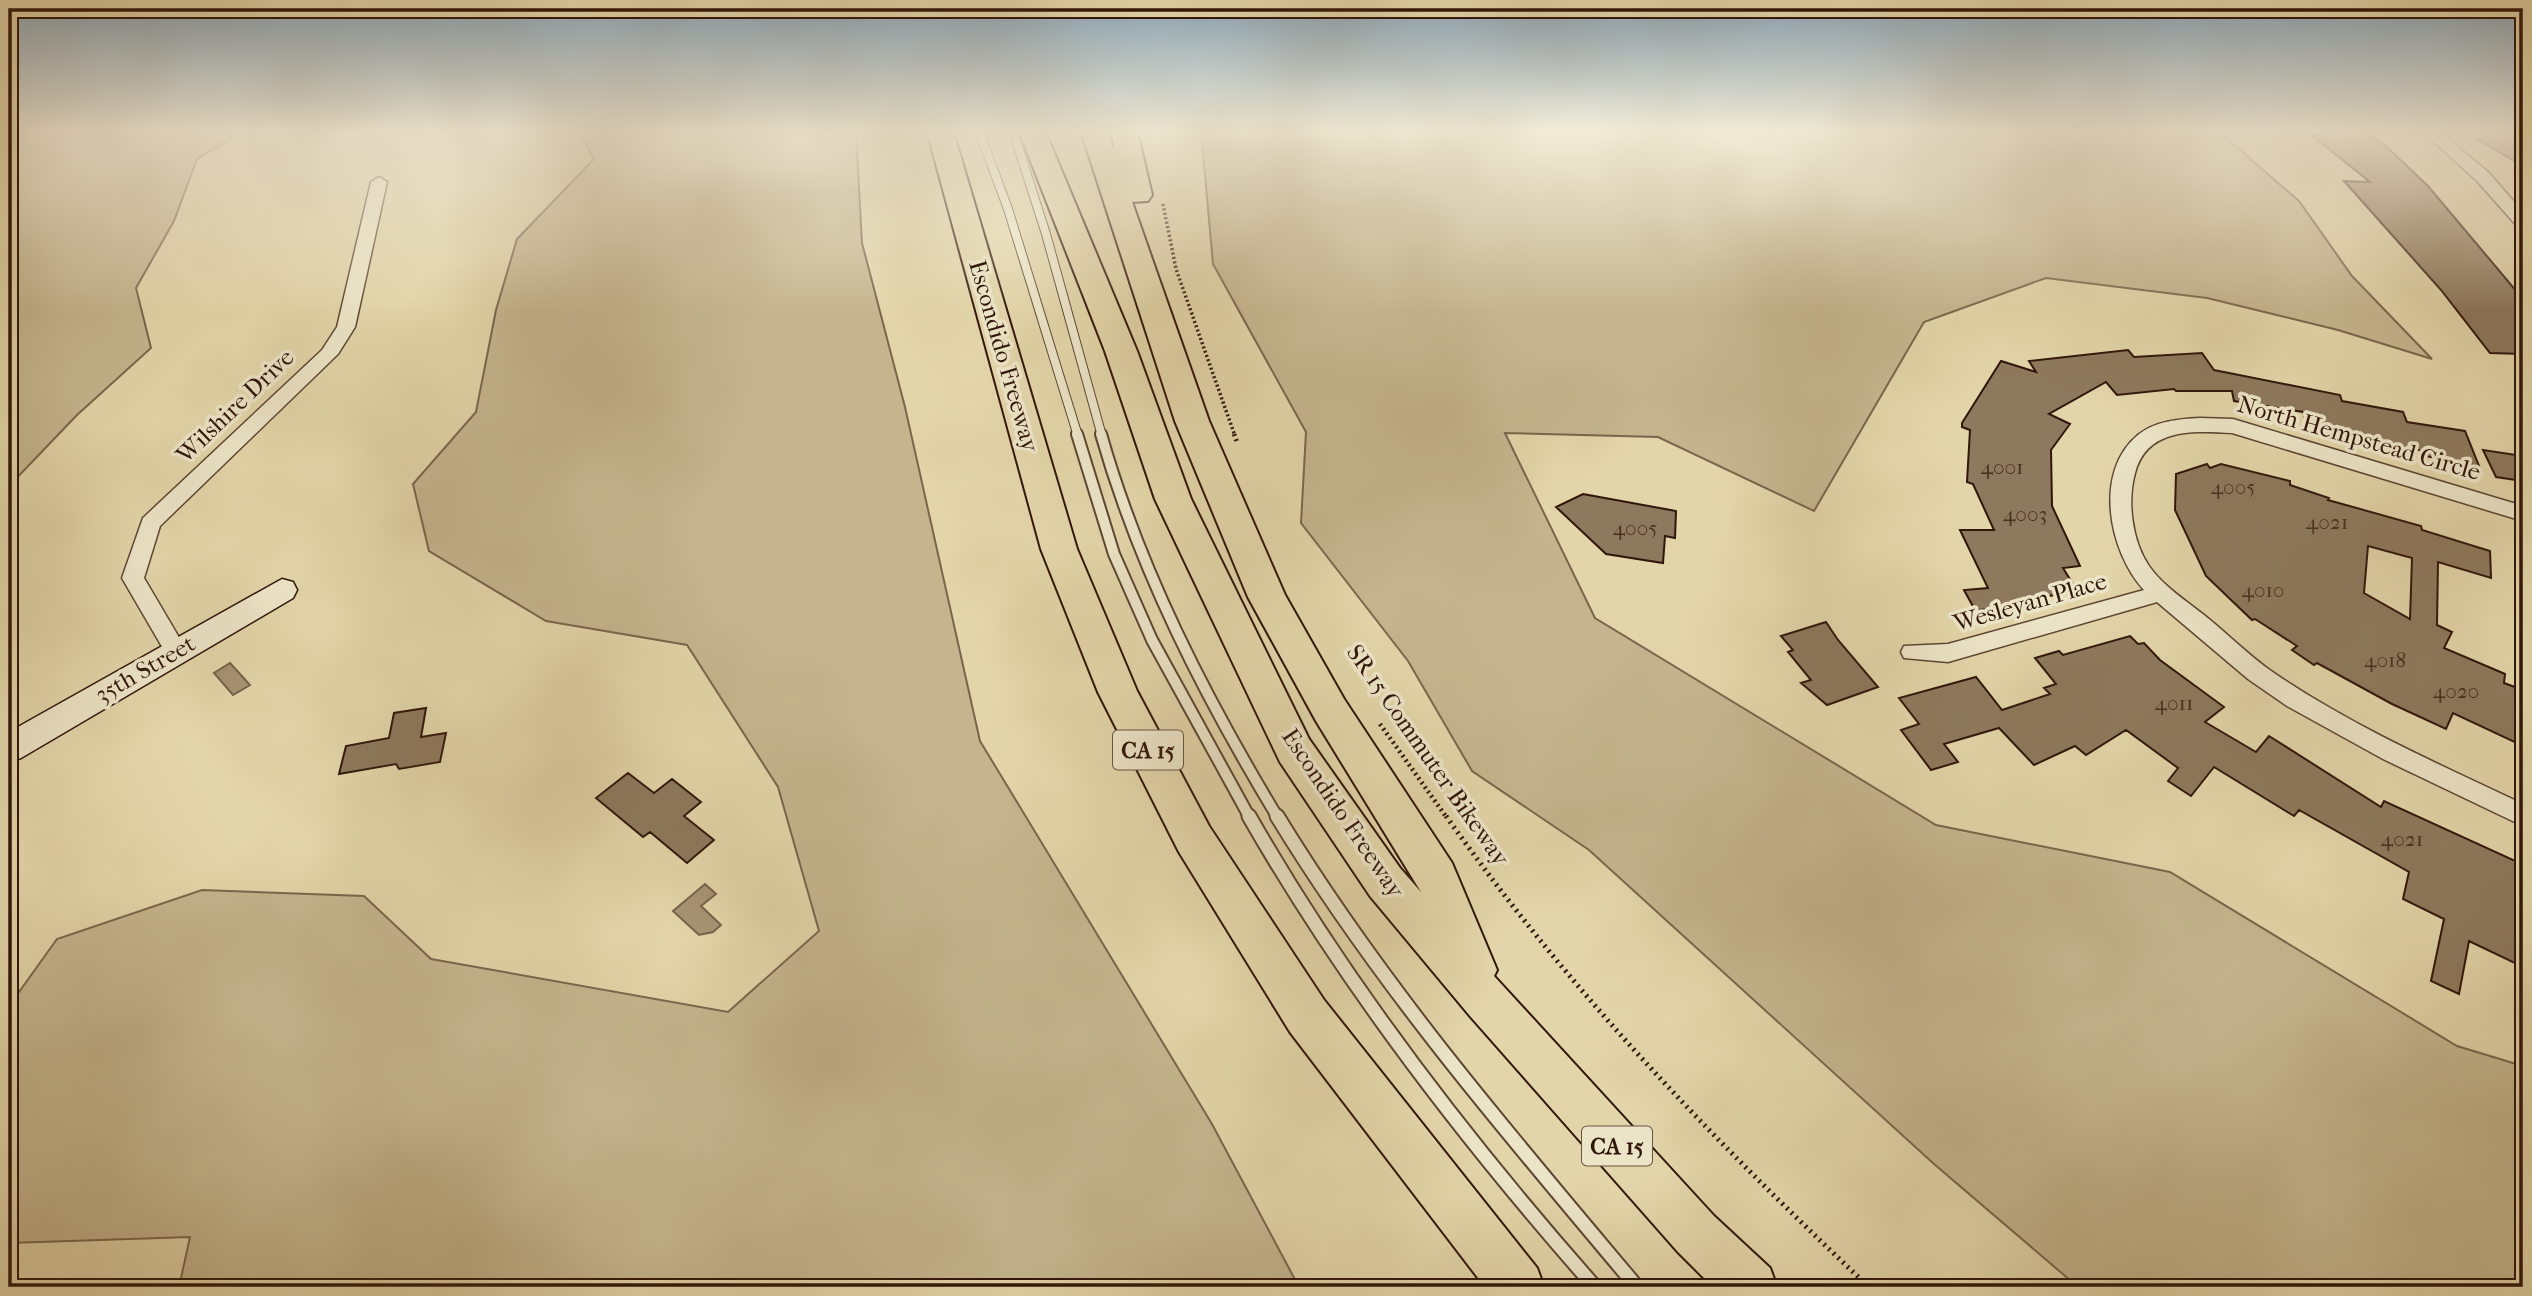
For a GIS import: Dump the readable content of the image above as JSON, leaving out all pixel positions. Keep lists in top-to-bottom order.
{
  "streets": {
    "highway": ["Escondido Freeway", "CA 15"],
    "street": [
      "Wilshire Drive",
      "North Hempstead Circle",
      "Wesleyan Place",
      "35th Street"
    ],
    "path": ["SR 15 Commuter Bikeway"]
  },
  "crossings": [
    ["Wilshire Drive", "35th Street"],
    ["North Hempstead Circle", "Wesleyan Place"]
  ],
  "house_numbers": [
    "4001",
    "4005",
    "4003",
    "4021",
    "4005",
    "4010",
    "4018",
    "4020",
    "4011",
    "4021"
  ]
}
